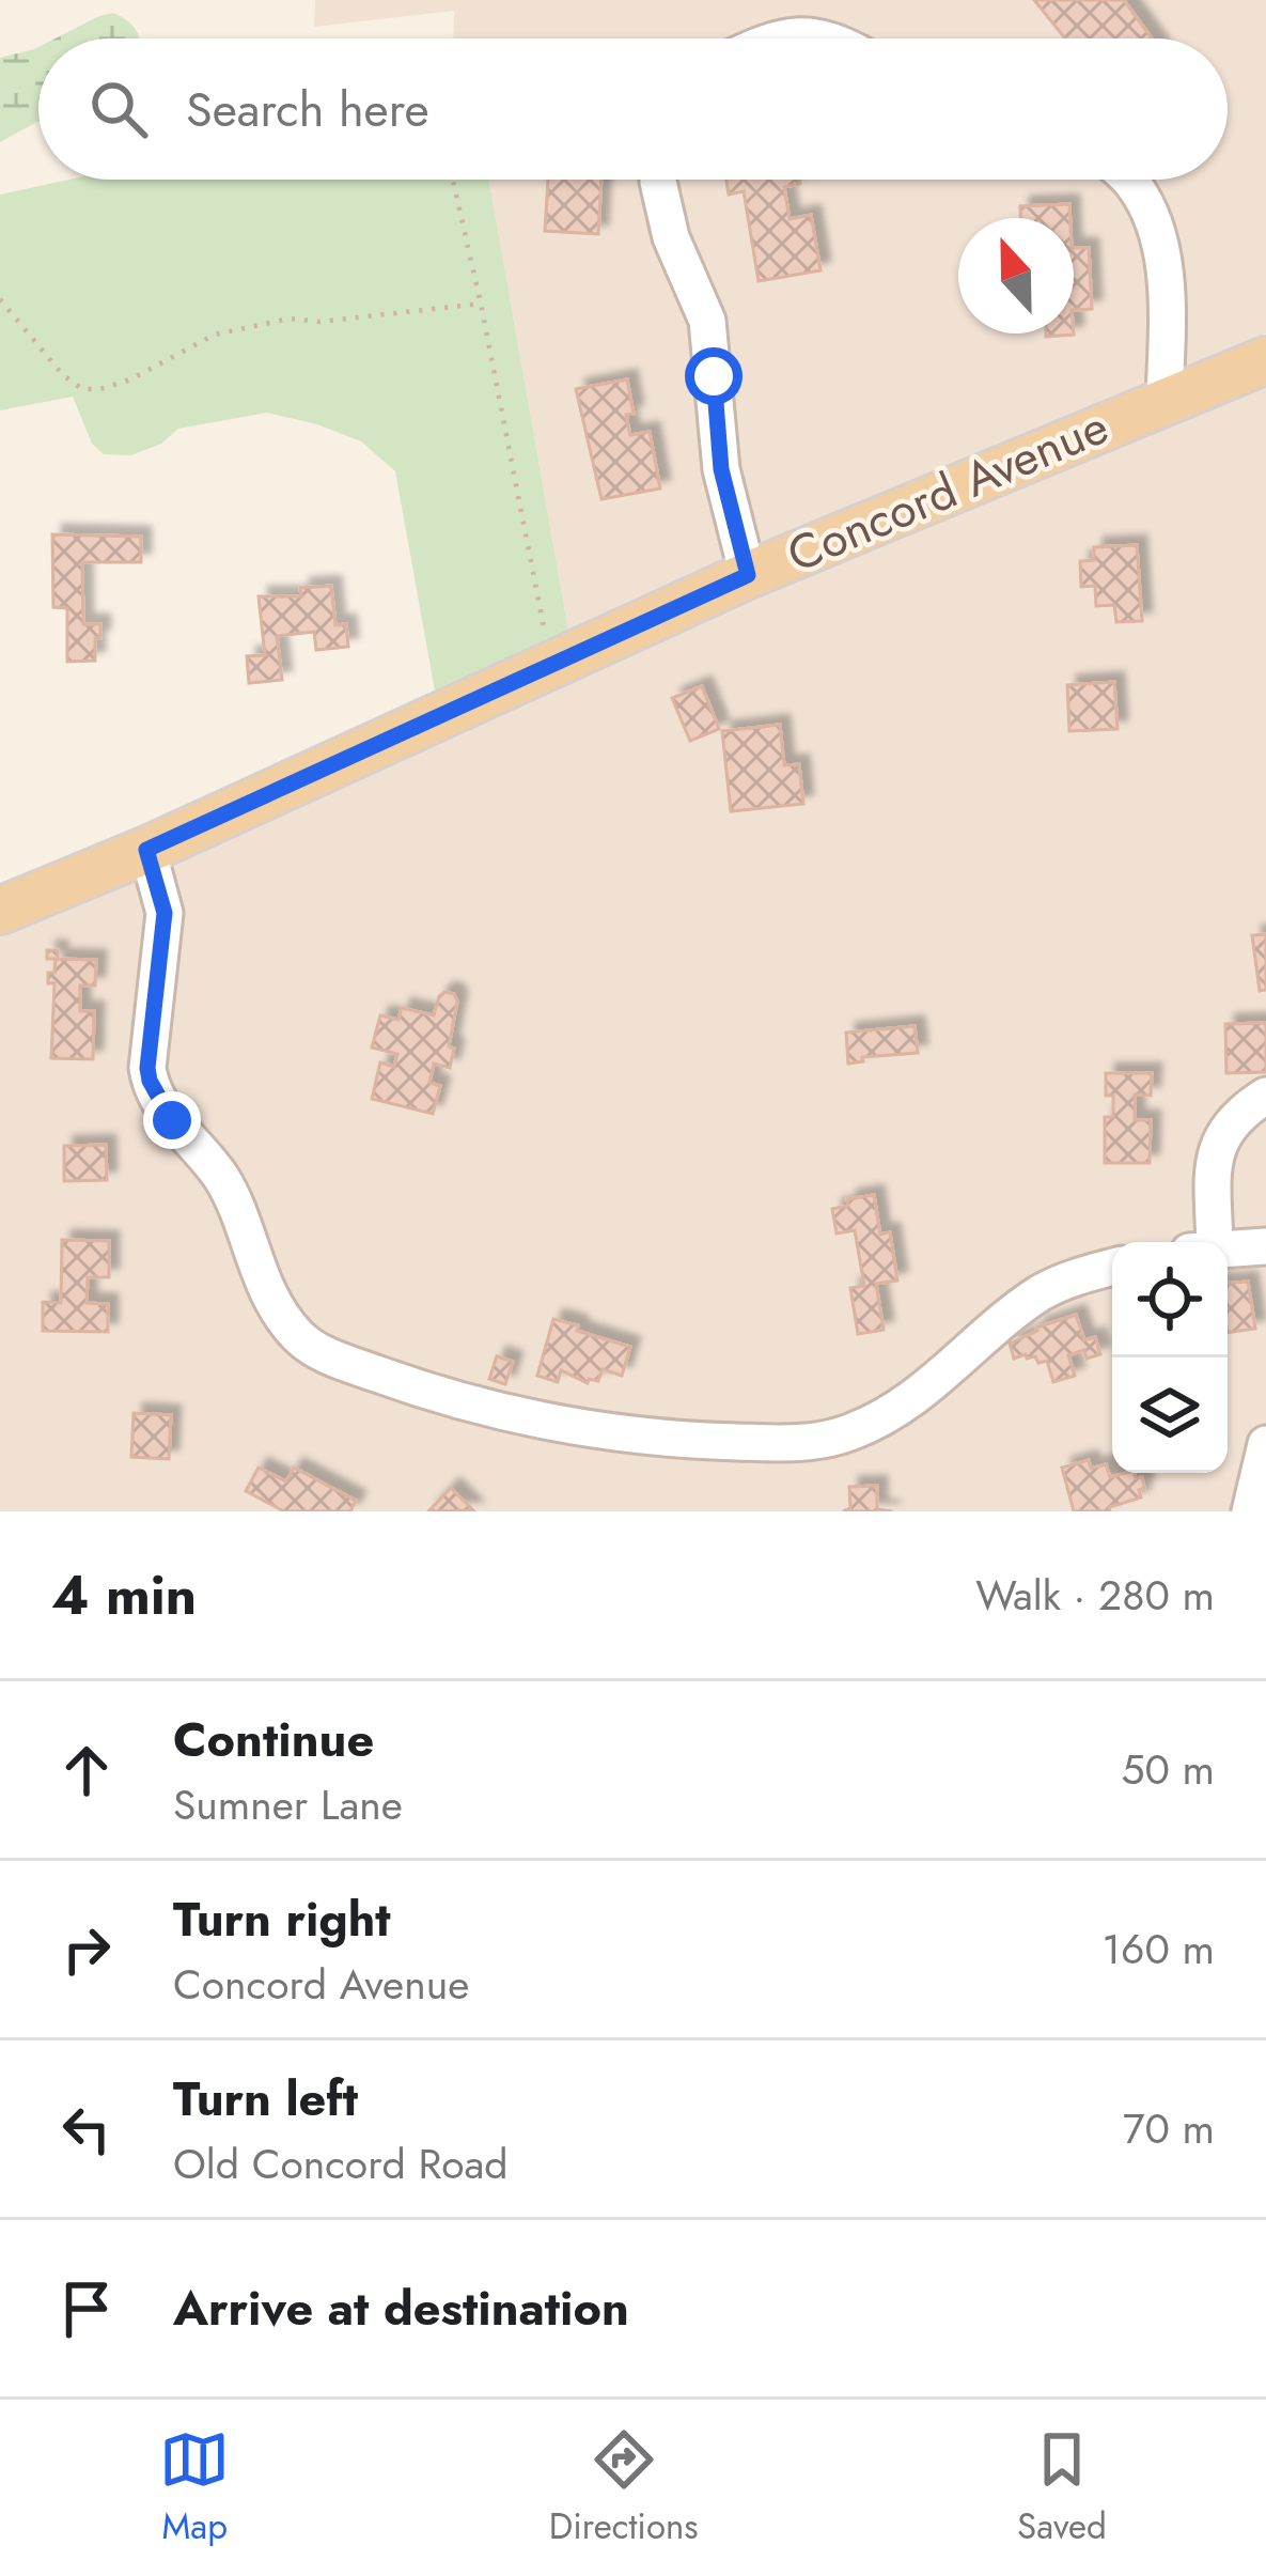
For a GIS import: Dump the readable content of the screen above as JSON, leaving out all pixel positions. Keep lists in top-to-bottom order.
{
  "streets": {
    "main road": ["Concord Avenue"]
  },
  "north": "top",
  "page": {
    "search": "Search here",
    "heading": ["4 min", "Walk · 280 m"],
    "list": [
      ["Continue", "Sumner Lane", "50 m"],
      ["Turn right", "Concord Avenue", "160 m"],
      ["Turn left", "Old Concord Road", "70 m"],
      "Arrive at destination"
    ],
    "nav": ["Map", "Directions", "Saved"]
  }
}
